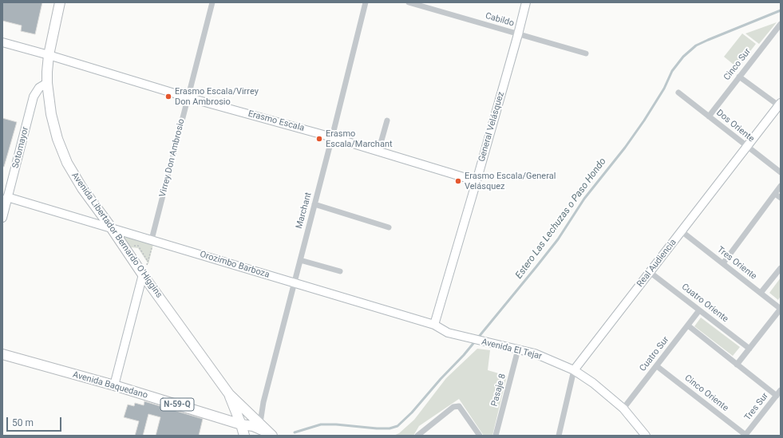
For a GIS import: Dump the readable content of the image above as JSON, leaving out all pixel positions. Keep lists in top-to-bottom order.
{
  "streets": {
    "main road": ["Avenida Libertador Bernardo O'Higgins", "Avenida Baquedano", "N-59-Q"],
    "street": [
      "Cabildo",
      "Cinco Sur",
      "Erasmo Escala",
      "Dos Oriente",
      "General Velásquez",
      "Sotomayor",
      "Virrey Don Ambrosio",
      "Marchant",
      "Real Audiencia",
      "Tres Oriente",
      "Orozimbo Barboza",
      "Cuatro Oriente",
      "Avenida El Tejar",
      "Cuatro Sur",
      "Pasaje 8",
      "Cinco Oriente",
      "Tres Sur"
    ]
  },
  "crossings": [
    ["Cabildo", "General Velásquez"],
    ["Cinco Sur", "Dos Oriente"],
    ["Erasmo Escala", "General Velásquez"],
    ["Erasmo Escala", "Virrey Don Ambrosio"],
    ["Erasmo Escala", "Marchant"],
    ["Erasmo Escala", "Avenida Libertador Bernardo O'Higgins"],
    ["Dos Oriente", "Real Audiencia"],
    ["General Velásquez", "Orozimbo Barboza"],
    ["Sotomayor", "Avenida Libertador Bernardo O'Higgins"],
    ["Sotomayor", "Orozimbo Barboza"],
    ["Virrey Don Ambrosio", "Orozimbo Barboza"],
    ["Marchant", "Avenida Libertador Bernardo O'Higgins"],
    ["Marchant", "Orozimbo Barboza"],
    ["Avenida Libertador Bernardo O'Higgins", "Orozimbo Barboza"],
    ["Avenida Libertador Bernardo O'Higgins", "Avenida Baquedano"],
    ["Real Audiencia", "Tres Oriente"],
    ["Real Audiencia", "Cuatro Oriente"],
    ["Real Audiencia", "Avenida El Tejar"],
    ["Orozimbo Barboza", "Avenida El Tejar"],
    ["Cuatro Oriente", "Cuatro Sur"],
    ["Avenida El Tejar", "Cuatro Sur"],
    ["Avenida El Tejar", "Pasaje 8"],
    ["Cuatro Sur", "Cinco Oriente"],
    ["Cinco Oriente", "Tres Sur"]
  ],
  "water": ["Estero Las Lechuzas o Paso Hondo"],
  "places": ["Erasmo Escala/Virrey Don Ambrosio", "Erasmo Escala/Marchant", "Erasmo Escala/General Velásquez"],
  "scale_bar": "50 m"
}
